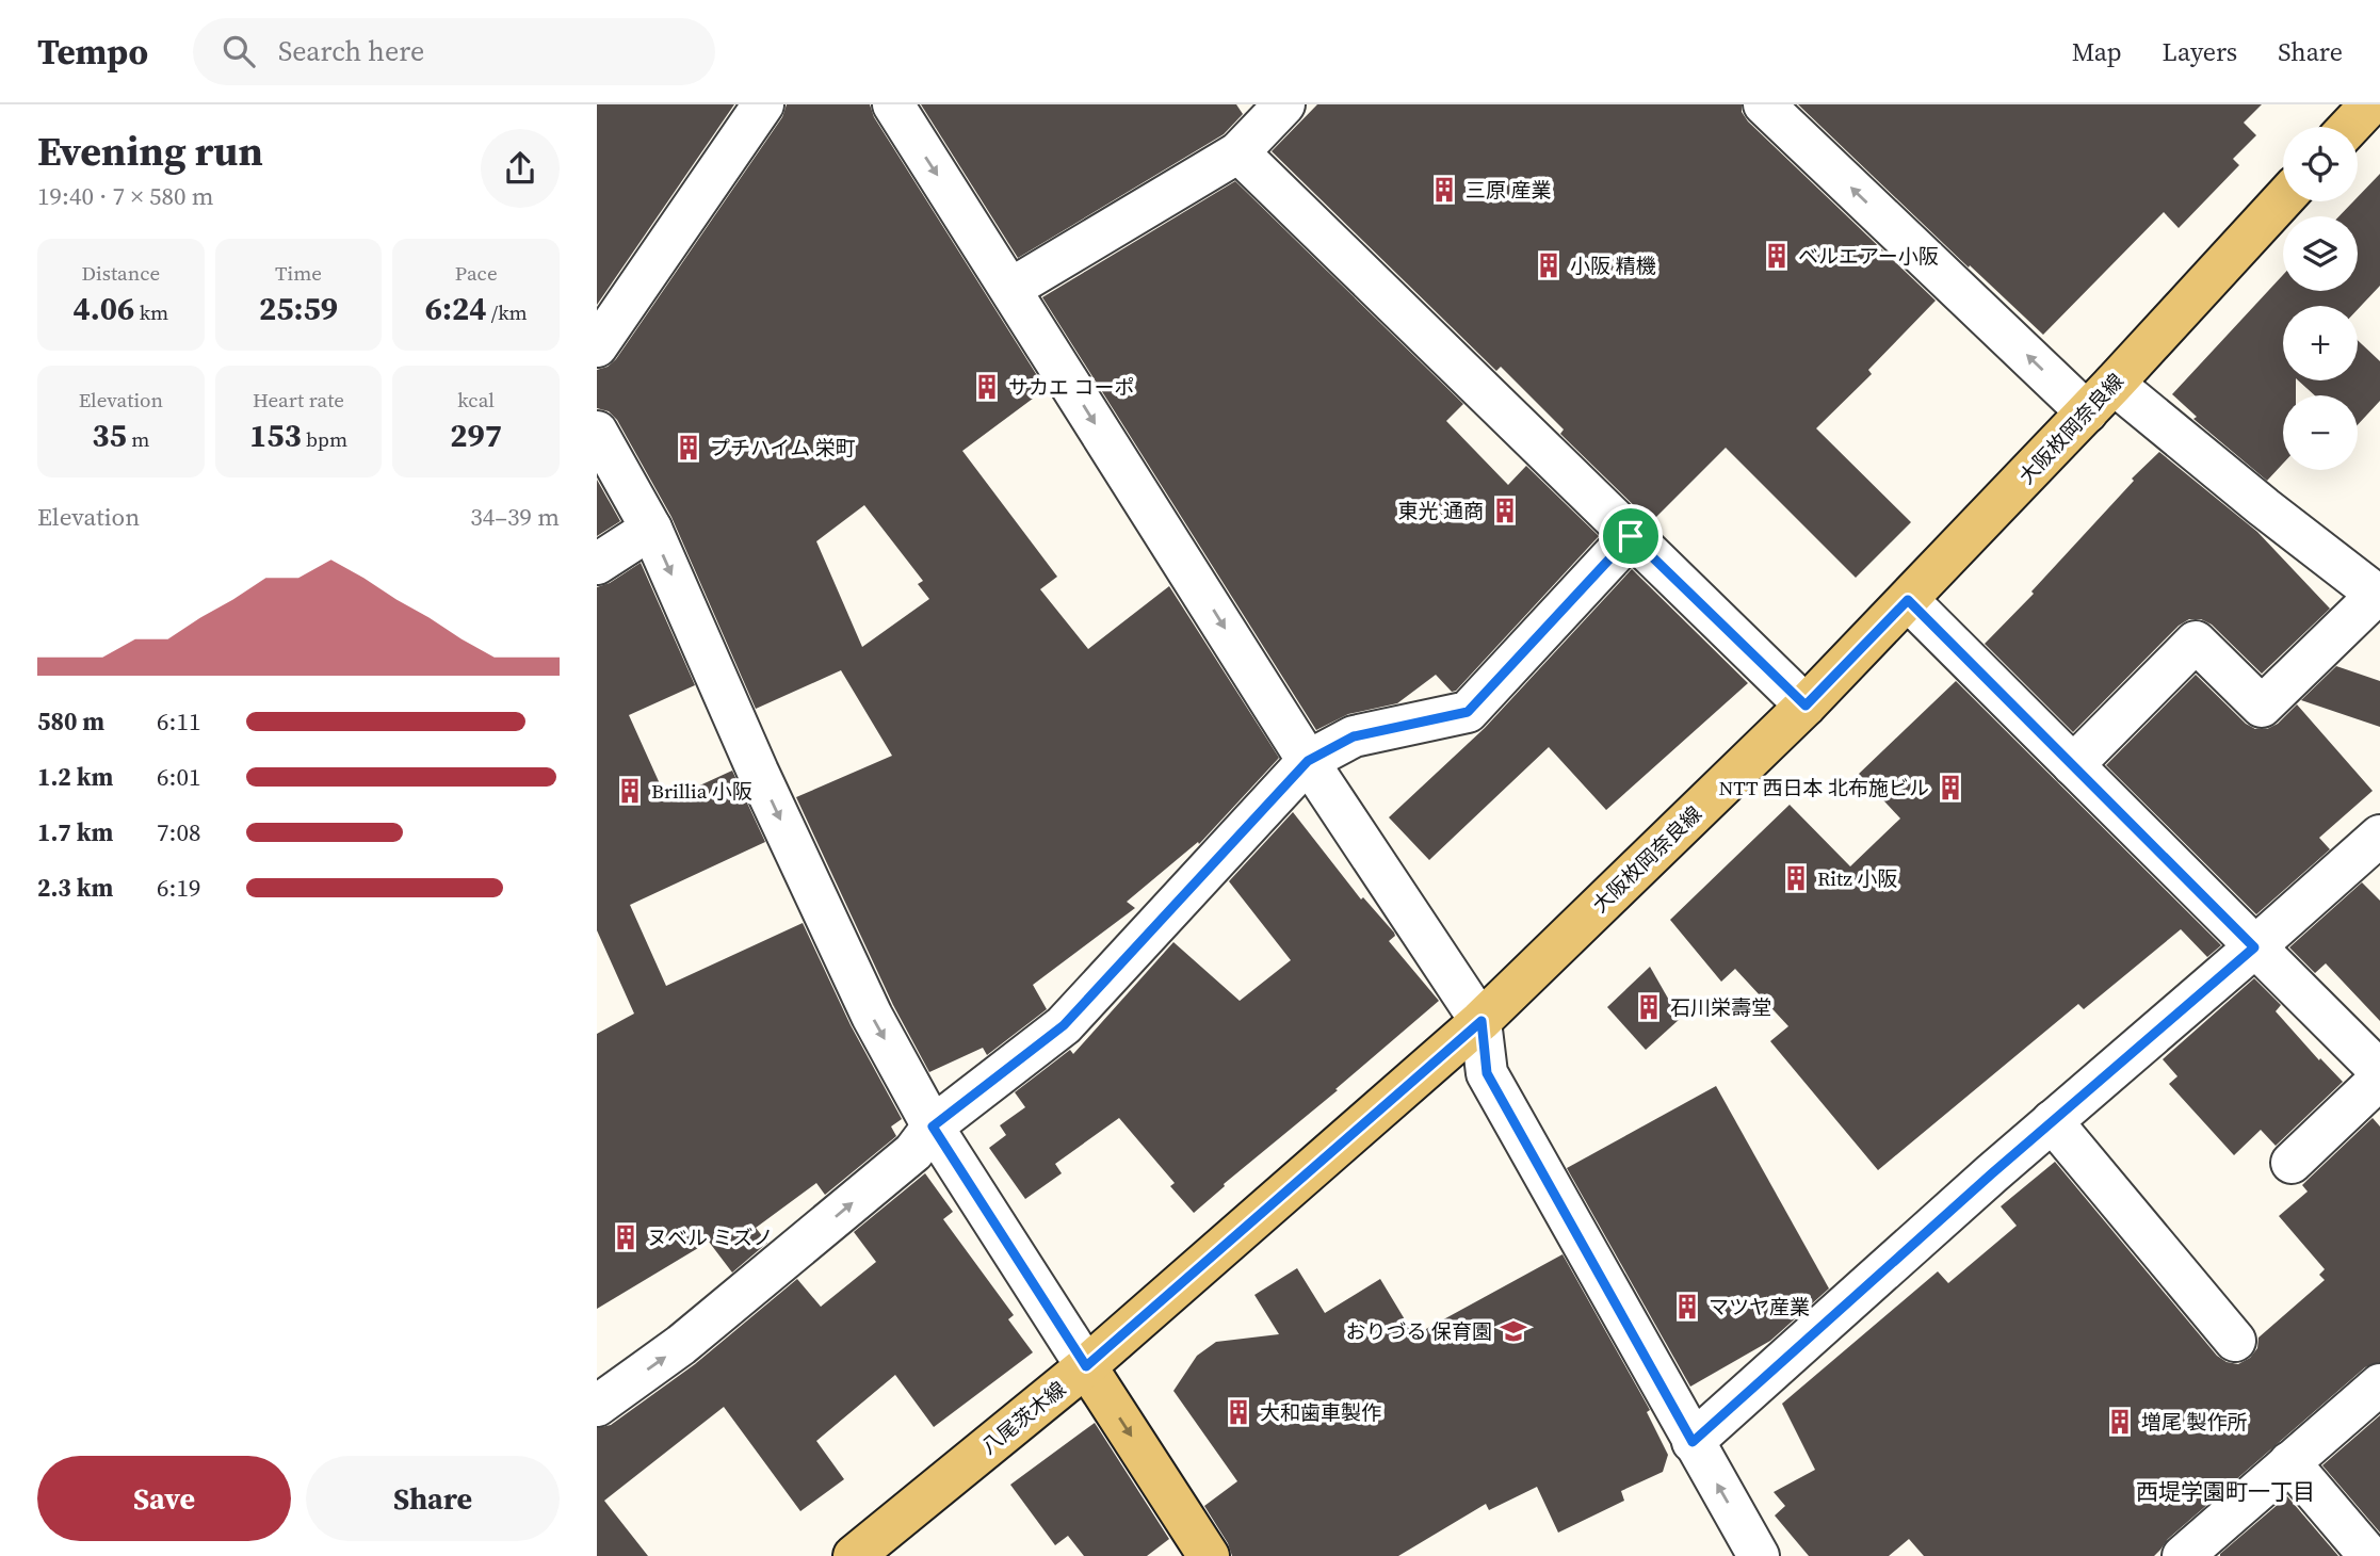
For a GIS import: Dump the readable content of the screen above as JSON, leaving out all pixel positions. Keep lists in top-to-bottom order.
{
  "streets": {
    "main road": ["大阪枚岡奈良線", "八尾茨木線"]
  },
  "crossings": [
    ["大阪枚岡奈良線", "八尾茨木線"]
  ],
  "one_way": ["八尾茨木線"],
  "districts": ["西堤学園町一丁目"],
  "places": {
    "building": [
      "三原 産業",
      "ベルエアー小阪",
      "小阪 精機",
      "サカエ コーポ",
      "プチハイム 栄町",
      "東光 通商",
      "NTT 西日本 北布施ビル",
      "Brillia 小阪",
      "Ritz 小阪",
      "石川栄壽堂",
      "ヌベル ミズノ",
      "マツヤ産業",
      "大和歯車製作",
      "増尾 製作所"
    ],
    "school or university": ["おりづる 保育園"]
  },
  "page": {
    "header": "Tempo",
    "search": "Search here",
    "nav": ["Map", "Layers", "Share"],
    "heading": ["Evening run", "19:40 · 7 × 580 m"],
    "map_buttons": ["+", "−"],
    "stats": [
      ["Distance", "4.06 km"],
      ["Time", "25:59"],
      ["Pace", "6:24 /km"],
      ["Elevation", "35 m"],
      ["Heart rate", "153 bpm"],
      ["kcal", "297"]
    ],
    "chart": ["Elevation", "34–39 m"],
    "list": [
      {
        "name": "580 m",
        "note": "6:11"
      },
      {
        "name": "1.2 km",
        "note": "6:01"
      },
      {
        "name": "1.7 km",
        "note": "7:08"
      },
      {
        "name": "2.3 km",
        "note": "6:19"
      }
    ],
    "buttons": ["Save", "Share"]
  }
}
